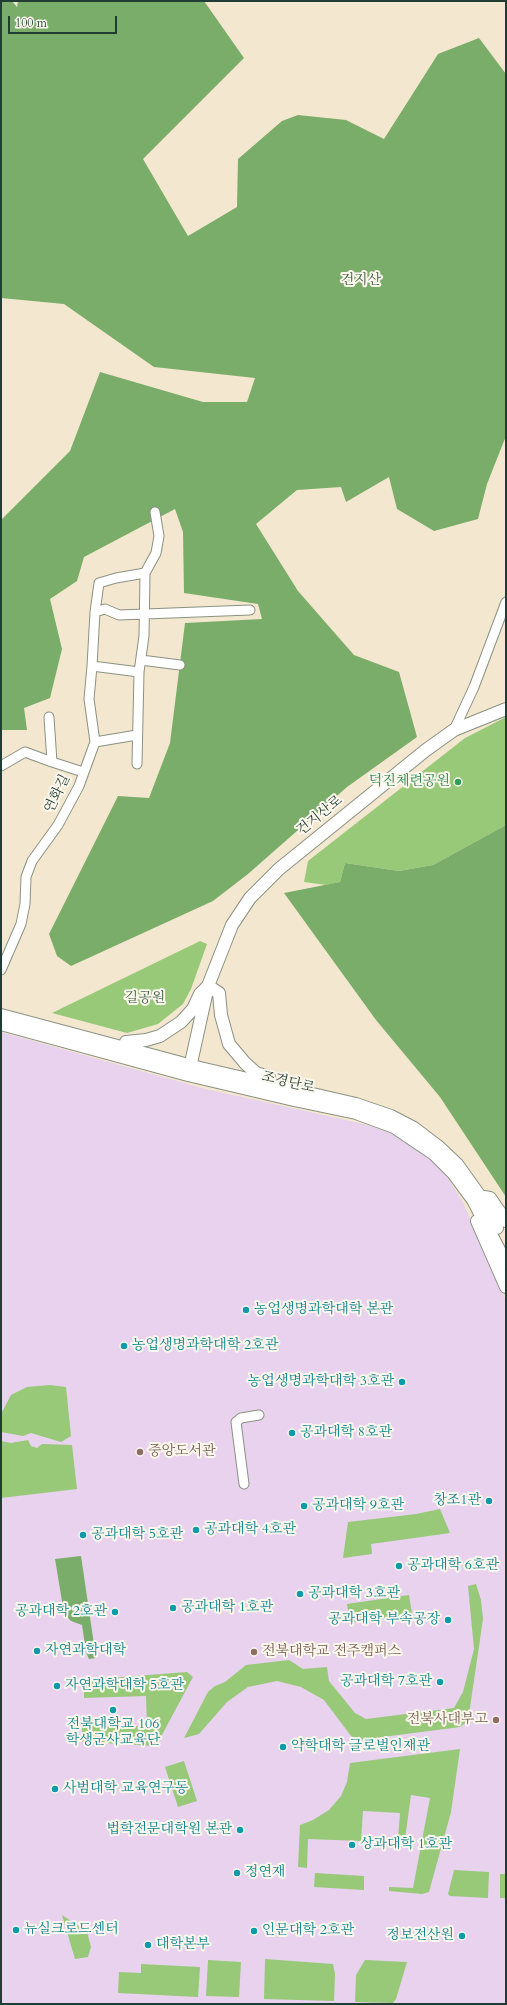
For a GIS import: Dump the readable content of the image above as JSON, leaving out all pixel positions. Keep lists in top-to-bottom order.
{
  "streets": {
    "street": ["연화길", "건지산로", "조경단로"]
  },
  "crossings": [
    ["건지산로", "조경단로"]
  ],
  "parks": ["건지산", "길공원"],
  "places": [
    "덕진체련공원",
    "농업생명과학대학 본관",
    "농업생명과학대학 2호관",
    "농업생명과학대학 3호관",
    "공과대학 8호관",
    "중앙도서관",
    "창조1관",
    "공과대학 9호관",
    "공과대학 4호관",
    "공과대학 5호관",
    "공과대학 6호관",
    "공과대학 3호관",
    "공과대학 1호관",
    "공과대학 2호관",
    "공과대학 부속공장",
    "자연과학대학",
    "전북대학교 전주캠퍼스",
    "공과대학 7호관",
    "자연과학대학 5호관",
    "전북대학교 106 학생군사교육단",
    "전북사대부고",
    "약학대학 글로벌인재관",
    "사범대학 교육연구동",
    "법학전문대학원 본관",
    "상과대학 1호관",
    "정연재",
    "뉴실크로드센터",
    "인문대학 2호관",
    "정보전산원",
    "대학본부"
  ],
  "scale_bar": "100 m"
}
